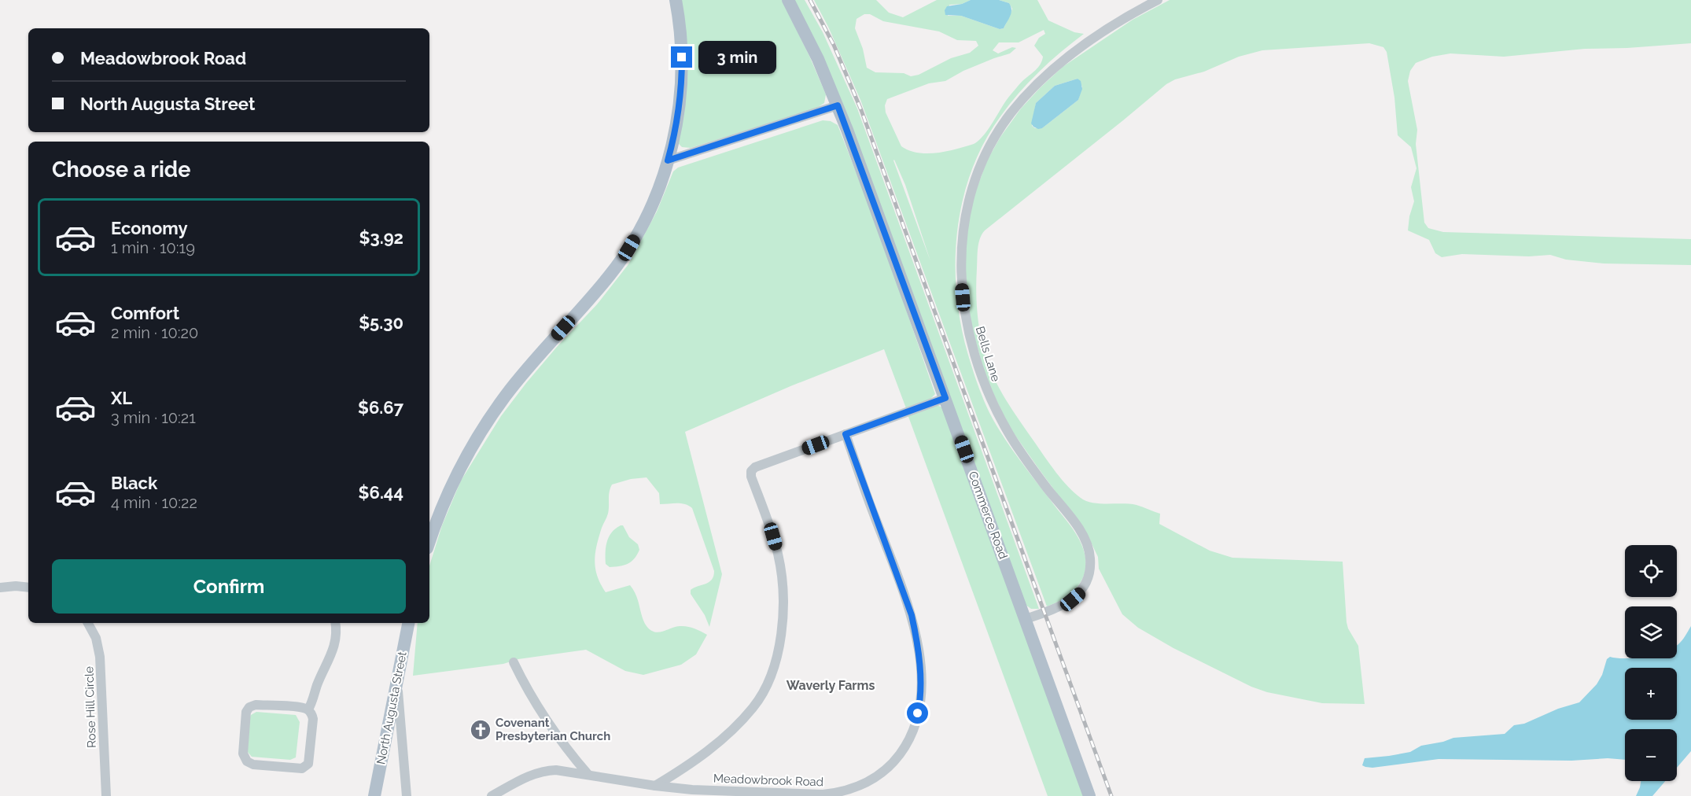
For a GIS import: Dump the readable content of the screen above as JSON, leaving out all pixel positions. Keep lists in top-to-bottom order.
{
  "streets": {
    "main road": ["Commerce Road", "North Augusta Street"],
    "street": ["Bells Lane", "Rose Hill Circle", "Meadowbrook Road"]
  },
  "crossings": [
    ["Bells Lane", "Commerce Road"]
  ],
  "districts": ["Waverly Farms"],
  "places": {
    "church": ["Covenant Presbyterian Church"]
  },
  "page": {
    "banner": ["Meadowbrook Road", "North Augusta Street"],
    "bubble": "3 min",
    "heading": "Choose a ride",
    "list": [
      {
        "name": "Economy",
        "note": "1 min · 10:19",
        "value": "$3.92"
      },
      {
        "name": "Comfort",
        "note": "2 min · 10:20",
        "value": "$5.30"
      },
      {
        "name": "XL",
        "note": "3 min · 10:21",
        "value": "$6.67"
      },
      {
        "name": "Black",
        "note": "4 min · 10:22",
        "value": "$6.44"
      }
    ],
    "map_buttons": ["+", "−"],
    "buttons": "Confirm"
  }
}
